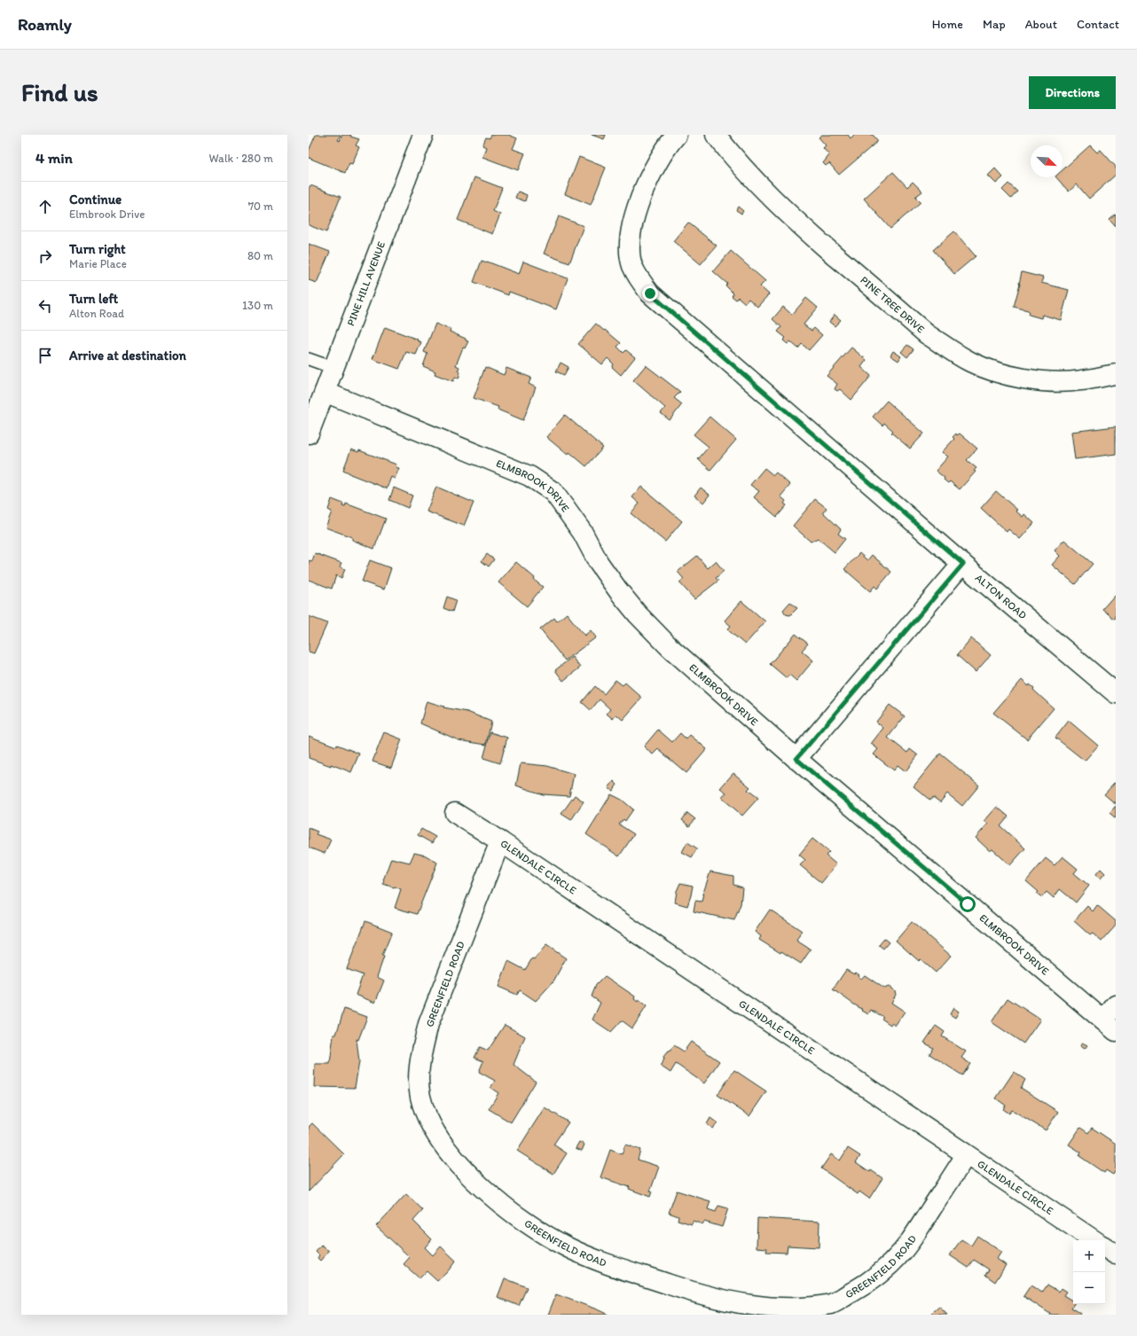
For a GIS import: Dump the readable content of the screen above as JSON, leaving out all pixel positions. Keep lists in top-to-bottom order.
{
  "streets": {
    "street": [
      "PINE HILL AVENUE",
      "PINE TREE DRIVE",
      "ELMBROOK DRIVE",
      "ALTON ROAD",
      "GLENDALE CIRCLE",
      "GREENFIELD ROAD"
    ]
  },
  "crossings": [
    ["PINE HILL AVENUE", "ELMBROOK DRIVE"],
    ["GLENDALE CIRCLE", "GREENFIELD ROAD"]
  ],
  "north": "bottom right",
  "page": {
    "header": "Roamly",
    "nav": [
      "Home",
      "Map",
      "About",
      "Contact"
    ],
    "buttons": "Directions",
    "title": "Find us",
    "heading": ["4 min", "Walk · 280 m"],
    "list": [
      ["Continue", "Elmbrook Drive", "70 m"],
      ["Turn right", "Marie Place", "80 m"],
      ["Turn left", "Alton Road", "130 m"],
      "Arrive at destination"
    ],
    "map_buttons": ["+", "−"]
  }
}
